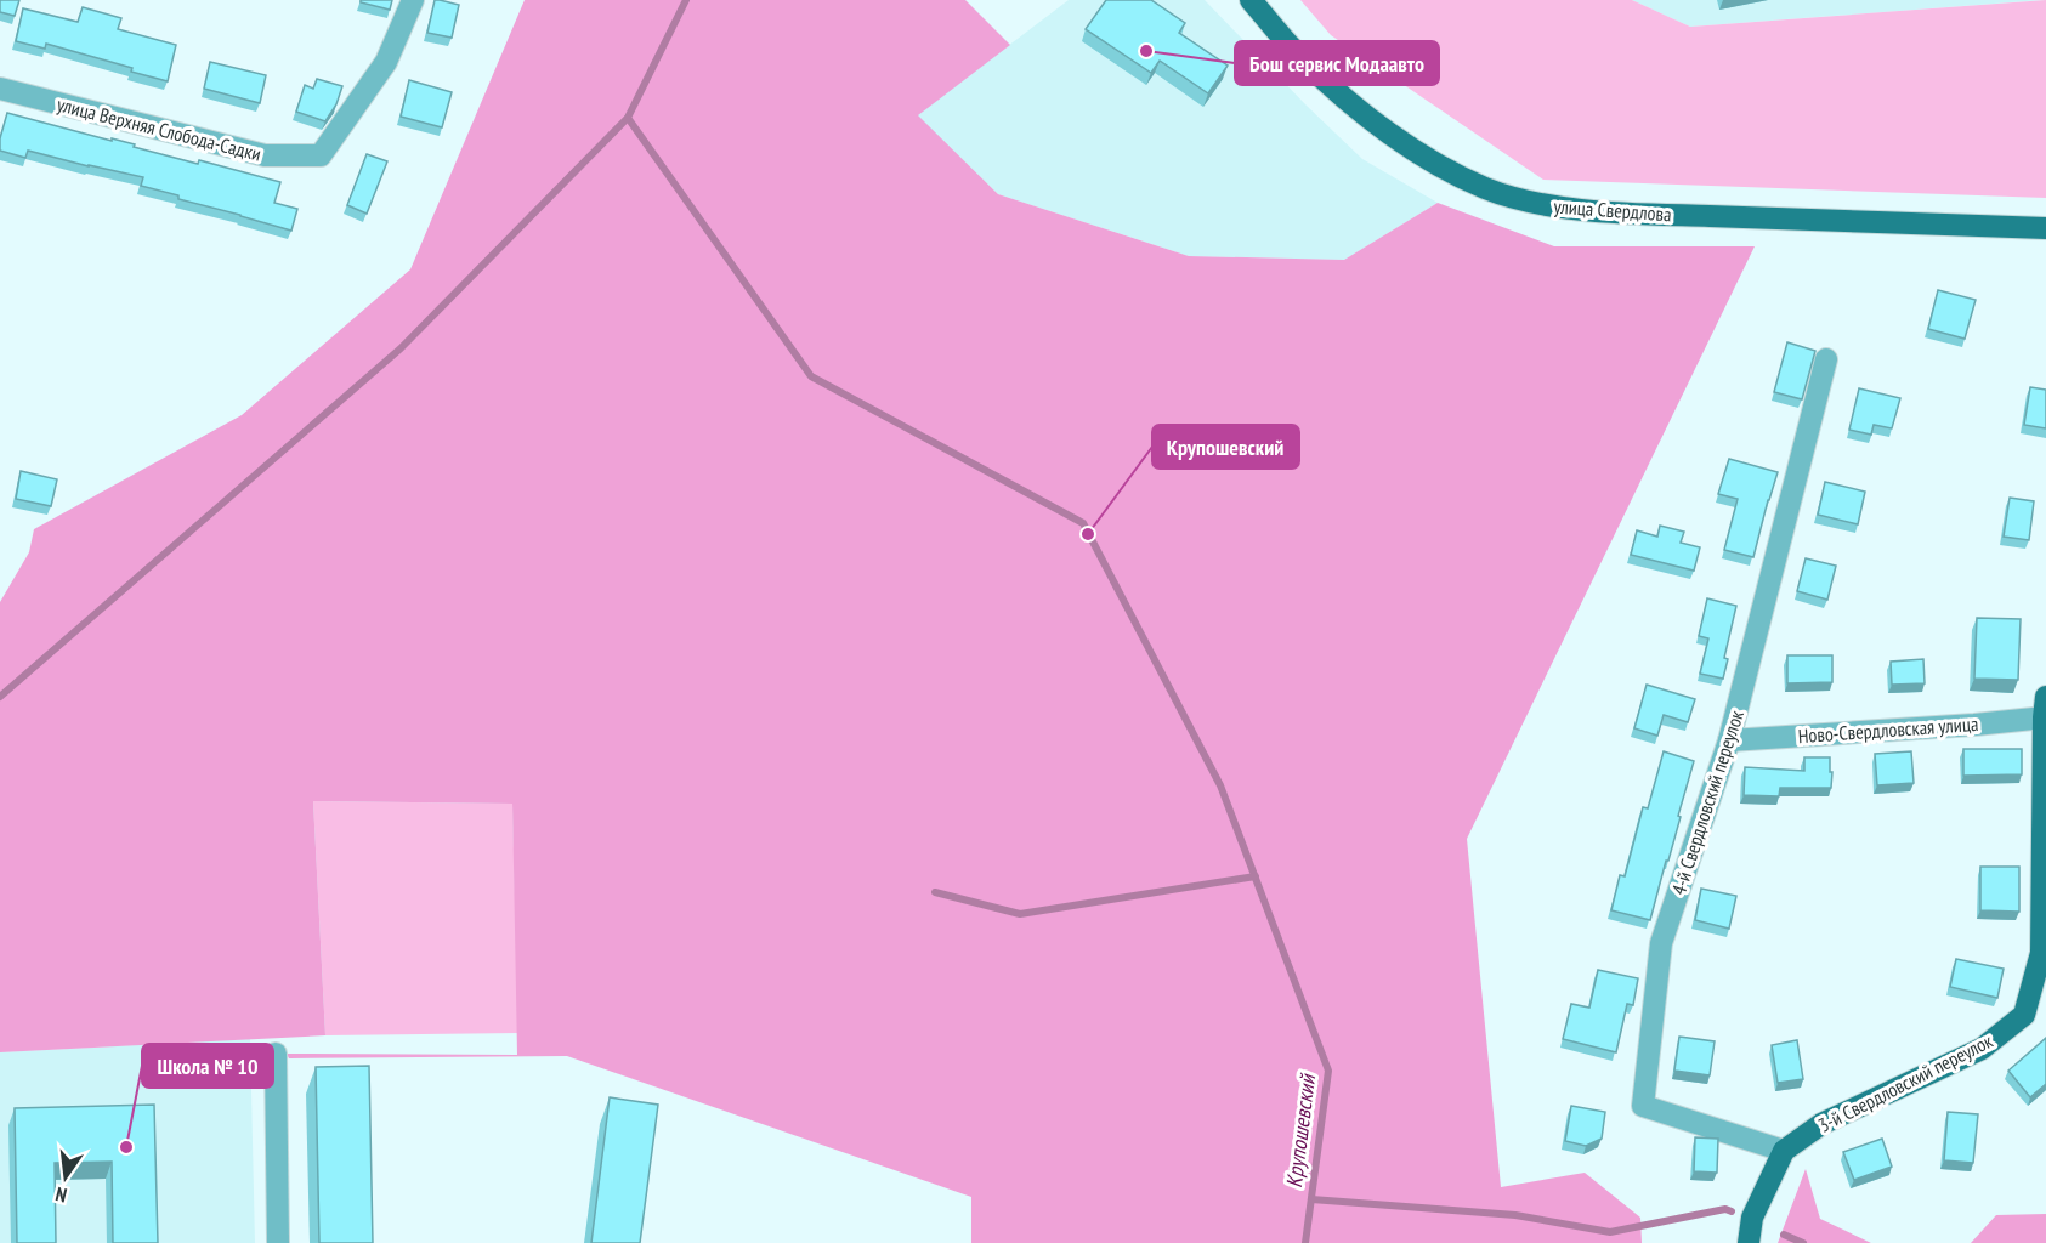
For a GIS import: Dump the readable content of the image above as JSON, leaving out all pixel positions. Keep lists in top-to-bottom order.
{
  "streets": {
    "main road": ["улица Свердлова", "3-й Свердловский переулок"],
    "street": ["улица Верхняя Слобода-Садки", "Ново-Свердловская улица", "4-й Свердловский переулок"]
  },
  "crossings": [
    ["Ново-Свердловская улица", "4-й Свердловский переулок"],
    ["Ново-Свердловская улица", "3-й Свердловский переулок"],
    ["4-й Свердловский переулок", "3-й Свердловский переулок"]
  ],
  "water": ["Крупошевский"],
  "places": ["Бош сервис Модаавто", "Крупошевский", "Школа № 10"],
  "north": "bottom"
}
